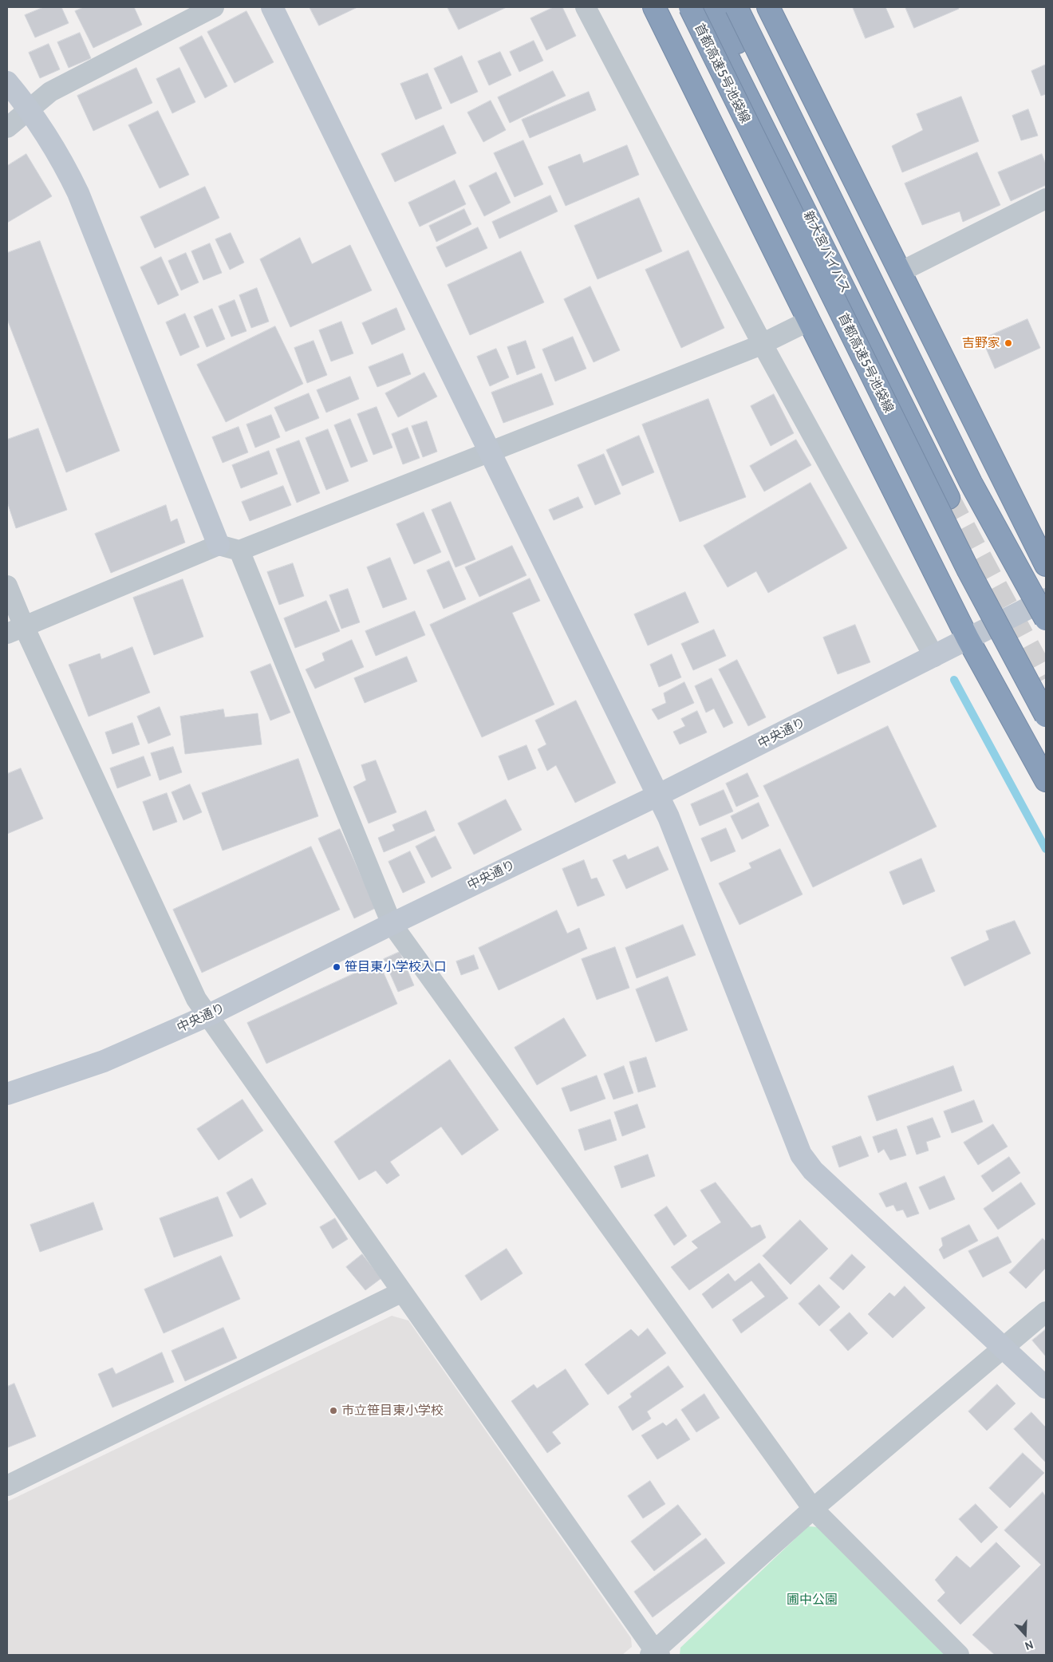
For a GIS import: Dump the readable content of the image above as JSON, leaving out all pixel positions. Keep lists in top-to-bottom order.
{
  "streets": {
    "highway": ["首都高速5号池袋線", "新大宮バイパス"],
    "street": ["中央通り"]
  },
  "parks": ["圃中公園"],
  "places": ["吉野家", "笹目東小学校入口", "市立笹目東小学校"],
  "north": "bottom"
}
